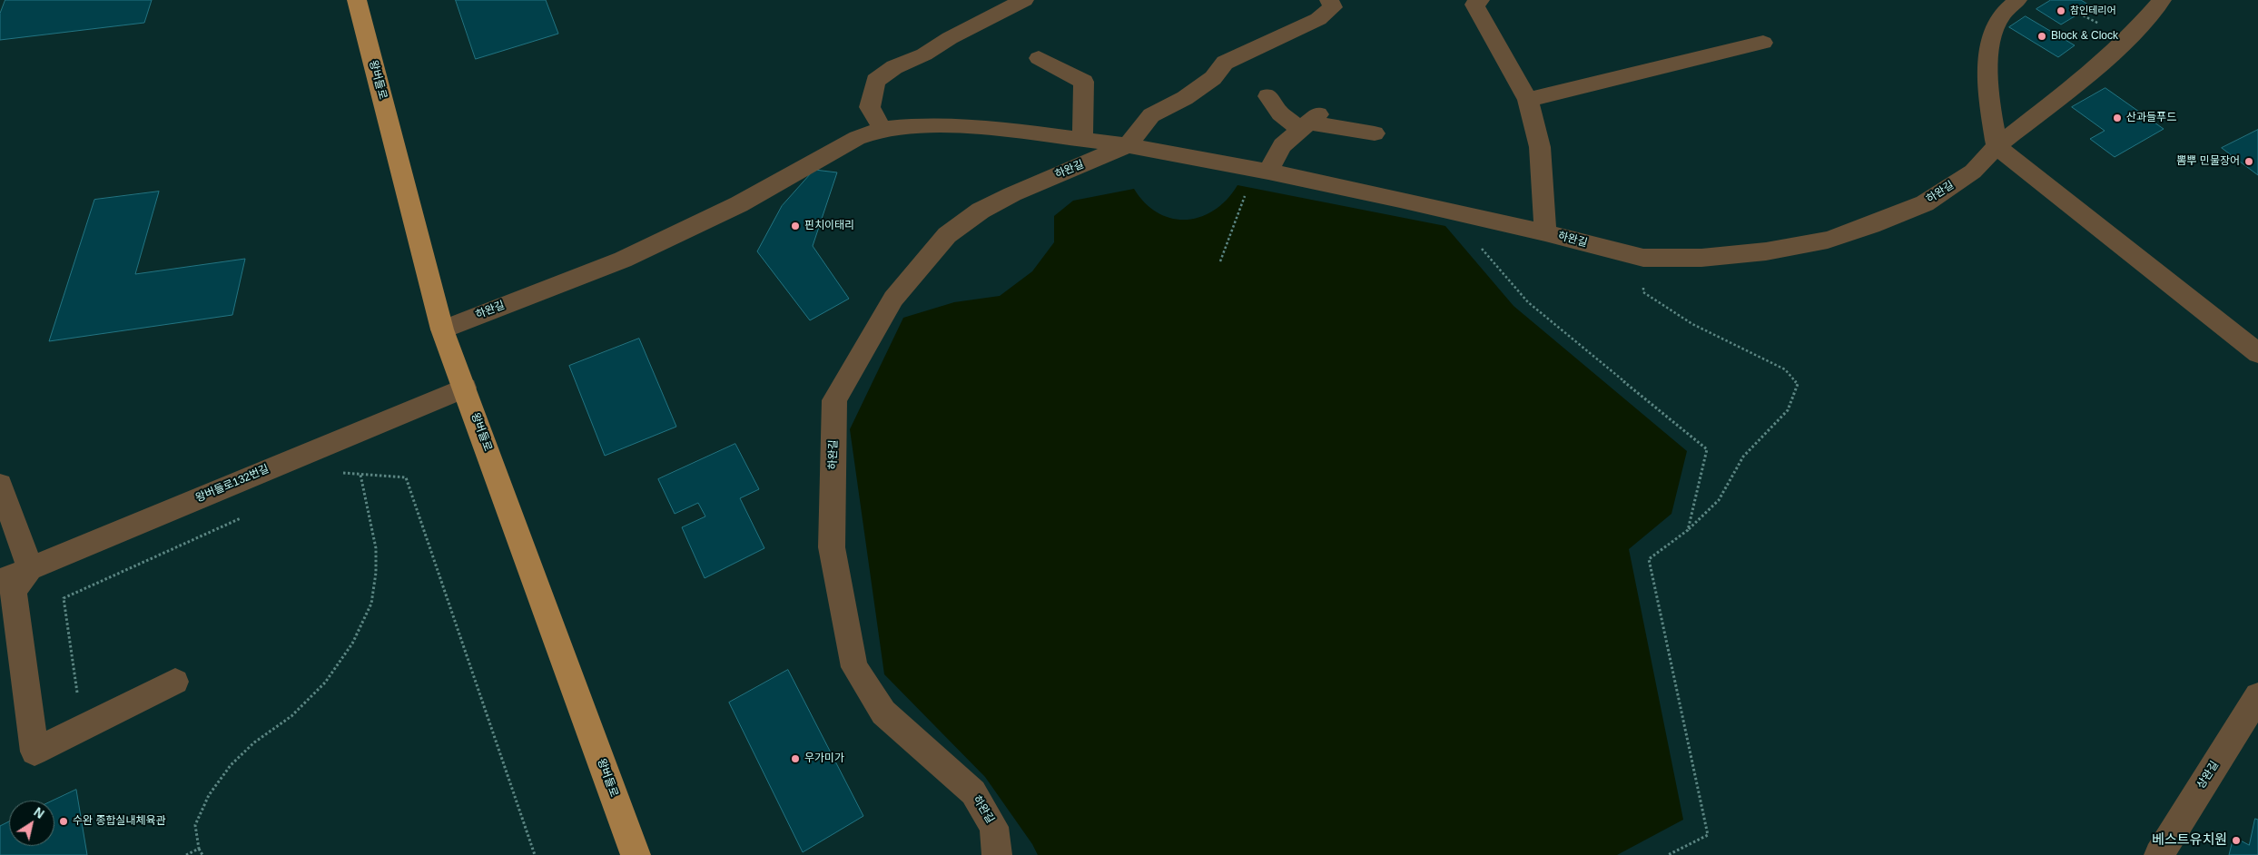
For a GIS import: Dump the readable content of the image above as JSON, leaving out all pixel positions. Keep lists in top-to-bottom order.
{
  "streets": {
    "main road": ["왕버들로"],
    "street": ["하완길", "왕버들로132번길", "상완길"]
  },
  "crossings": [
    ["왕버들로", "하완길"],
    ["왕버들로", "왕버들로132번길"]
  ],
  "places": [
    "참인테리어",
    "Block & Clock",
    "산과들푸드",
    "뽐뿌 민물장어",
    "핀치이태리",
    "우가미가",
    "수완 종합실내체육관",
    "베스트유치원"
  ],
  "north": "top right"
}
